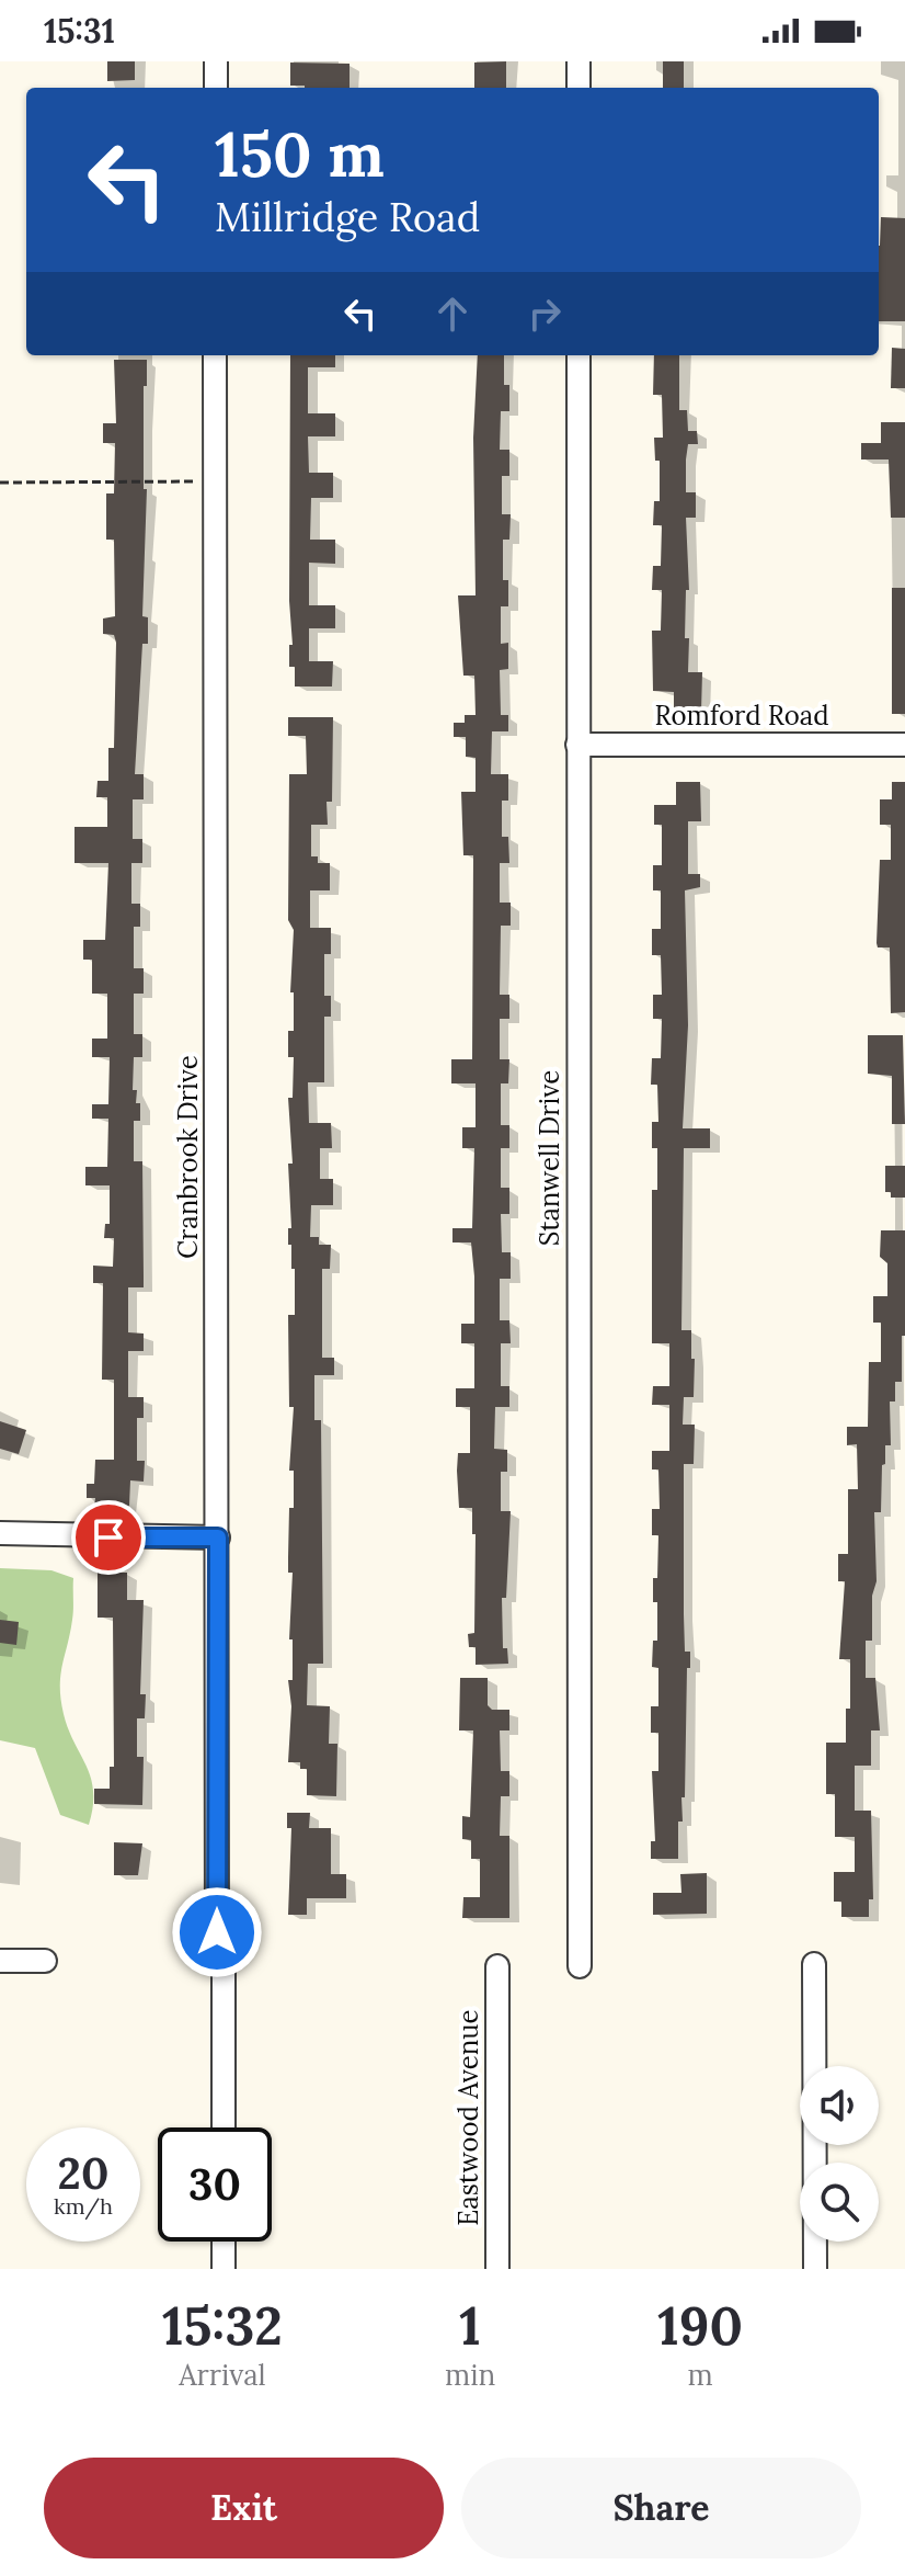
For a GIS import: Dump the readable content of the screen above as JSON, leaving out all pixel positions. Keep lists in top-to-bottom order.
{
  "streets": {
    "street": [
      "Romford Road",
      "Cranbrook Drive",
      "Stanwell Drive",
      "Eastwood Avenue"
    ]
  },
  "crossings": [
    ["Romford Road", "Stanwell Drive"]
  ],
  "page": {
    "status": "15:31",
    "turn": ["150 m", "Millridge Road"],
    "speed": "20 km/h",
    "limit": "30",
    "eta": [
      "15:32",
      "Arrival",
      "1",
      "min",
      "190",
      "m"
    ],
    "buttons": ["Exit", "Share"]
  }
}
